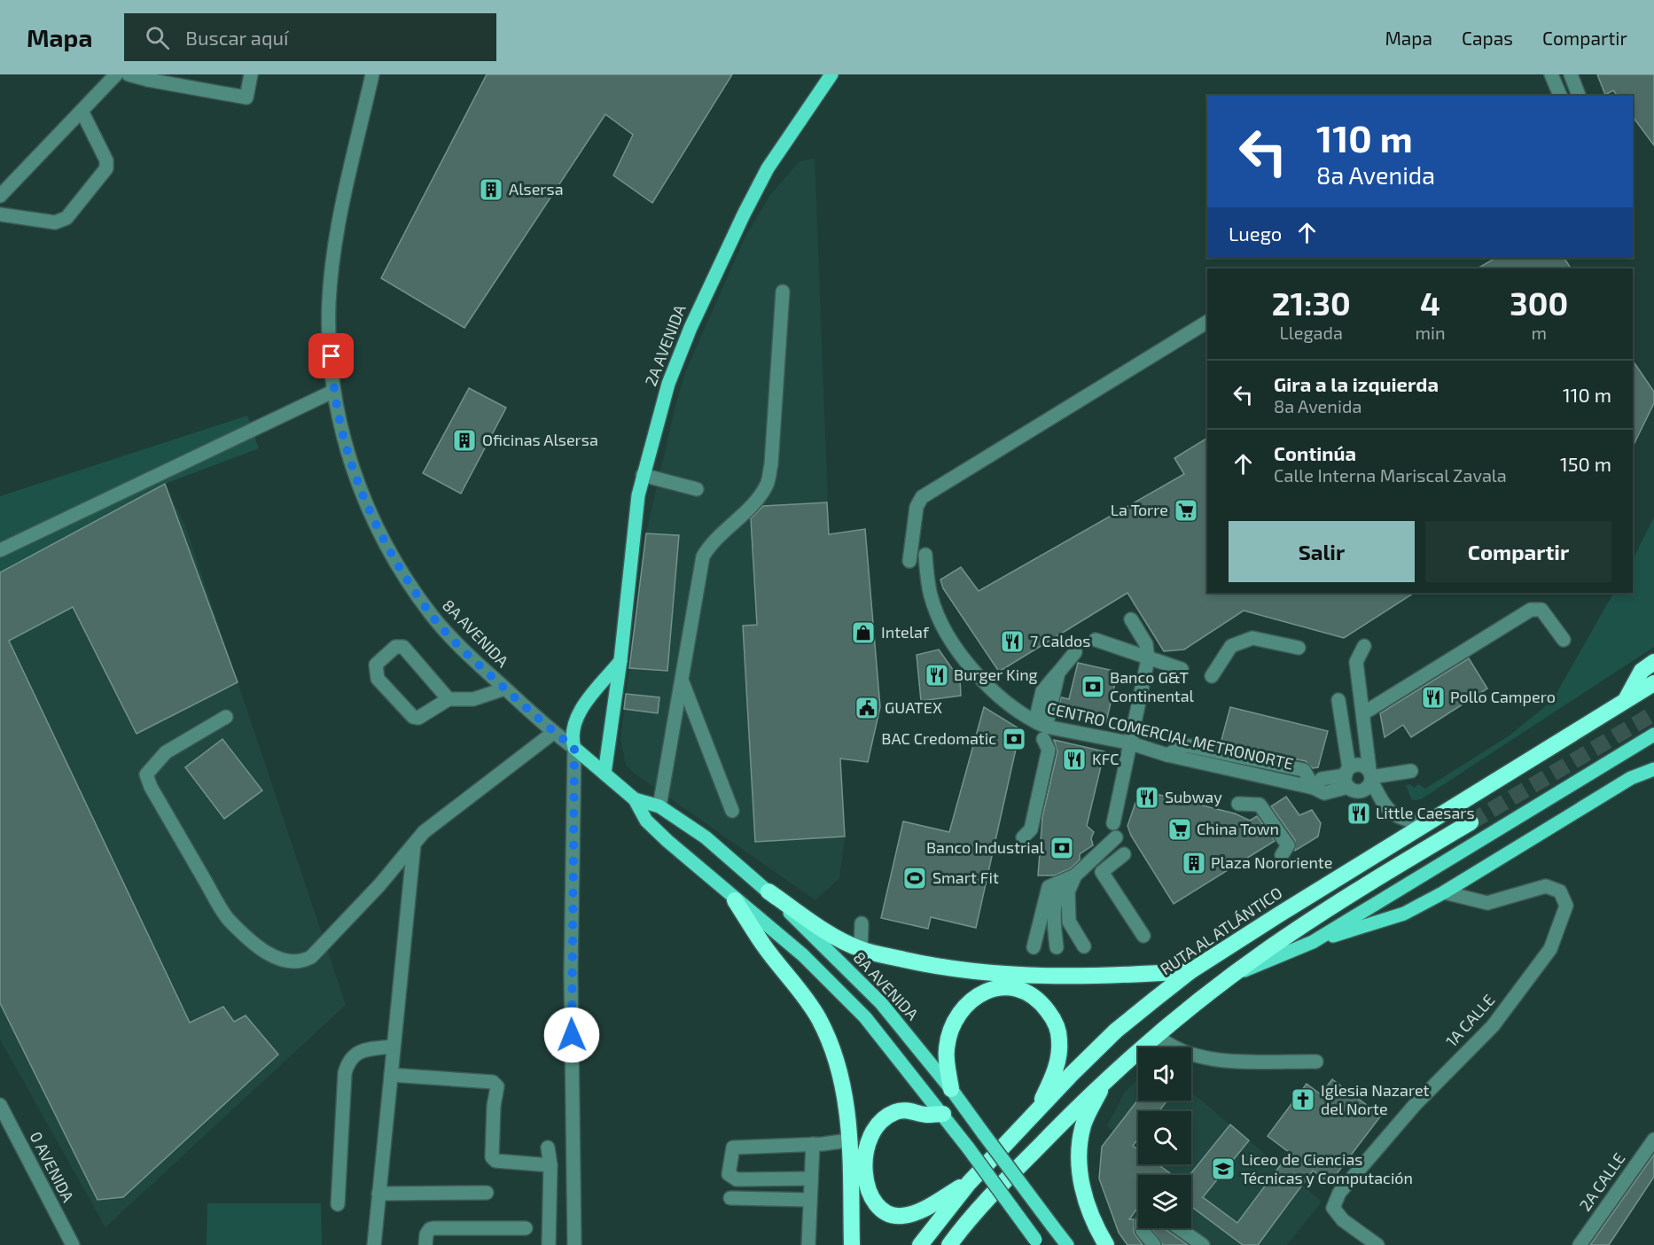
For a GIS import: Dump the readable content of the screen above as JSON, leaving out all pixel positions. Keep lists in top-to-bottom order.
{
  "streets": {
    "highway": ["RUTA AL ATLÁNTICO"],
    "main road": ["2A AVENIDA", "8A AVENIDA"],
    "street": [
      "CENTRO COMERCIAL METRONORTE",
      "1A CALLE",
      "0 AVENIDA",
      "2A CALLE"
    ]
  },
  "crossings": [
    ["2A AVENIDA", "8A AVENIDA"]
  ],
  "places": {
    "building": ["Alsersa", "Oficinas Alsersa", "Plaza Nororiente"],
    "supermarket": ["La Torre", "China Town"],
    "shop": ["Intelaf"],
    "restaurant": [
      "7 Caldos",
      "Burger King",
      "Pollo Campero",
      "KFC",
      "Subway",
      "Little Caesars"
    ],
    "bank": ["Banco G&T Continental", "BAC Credomatic", "Banco Industrial"],
    "public building": ["GUATEX"],
    "sports": ["Smart Fit"],
    "church": ["Iglesia Nazaret del Norte"],
    "school or university": ["Liceo de Ciencias Técnicas y Computación"]
  },
  "page": {
    "header": "Mapa",
    "search": "Buscar aquí",
    "nav": ["Mapa", "Capas", "Compartir"],
    "turn": ["110 m", "8a Avenida"],
    "then": "Luego",
    "eta": [
      "21:30",
      "Llegada",
      "4",
      "min",
      "300",
      "m"
    ],
    "list": [
      {
        "name": "Gira a la izquierda",
        "note": "8a Avenida",
        "value": "110 m"
      },
      {
        "name": "Continúa",
        "note": "Calle Interna Mariscal Zavala",
        "value": "150 m"
      }
    ],
    "buttons": ["Salir", "Compartir"]
  }
}
